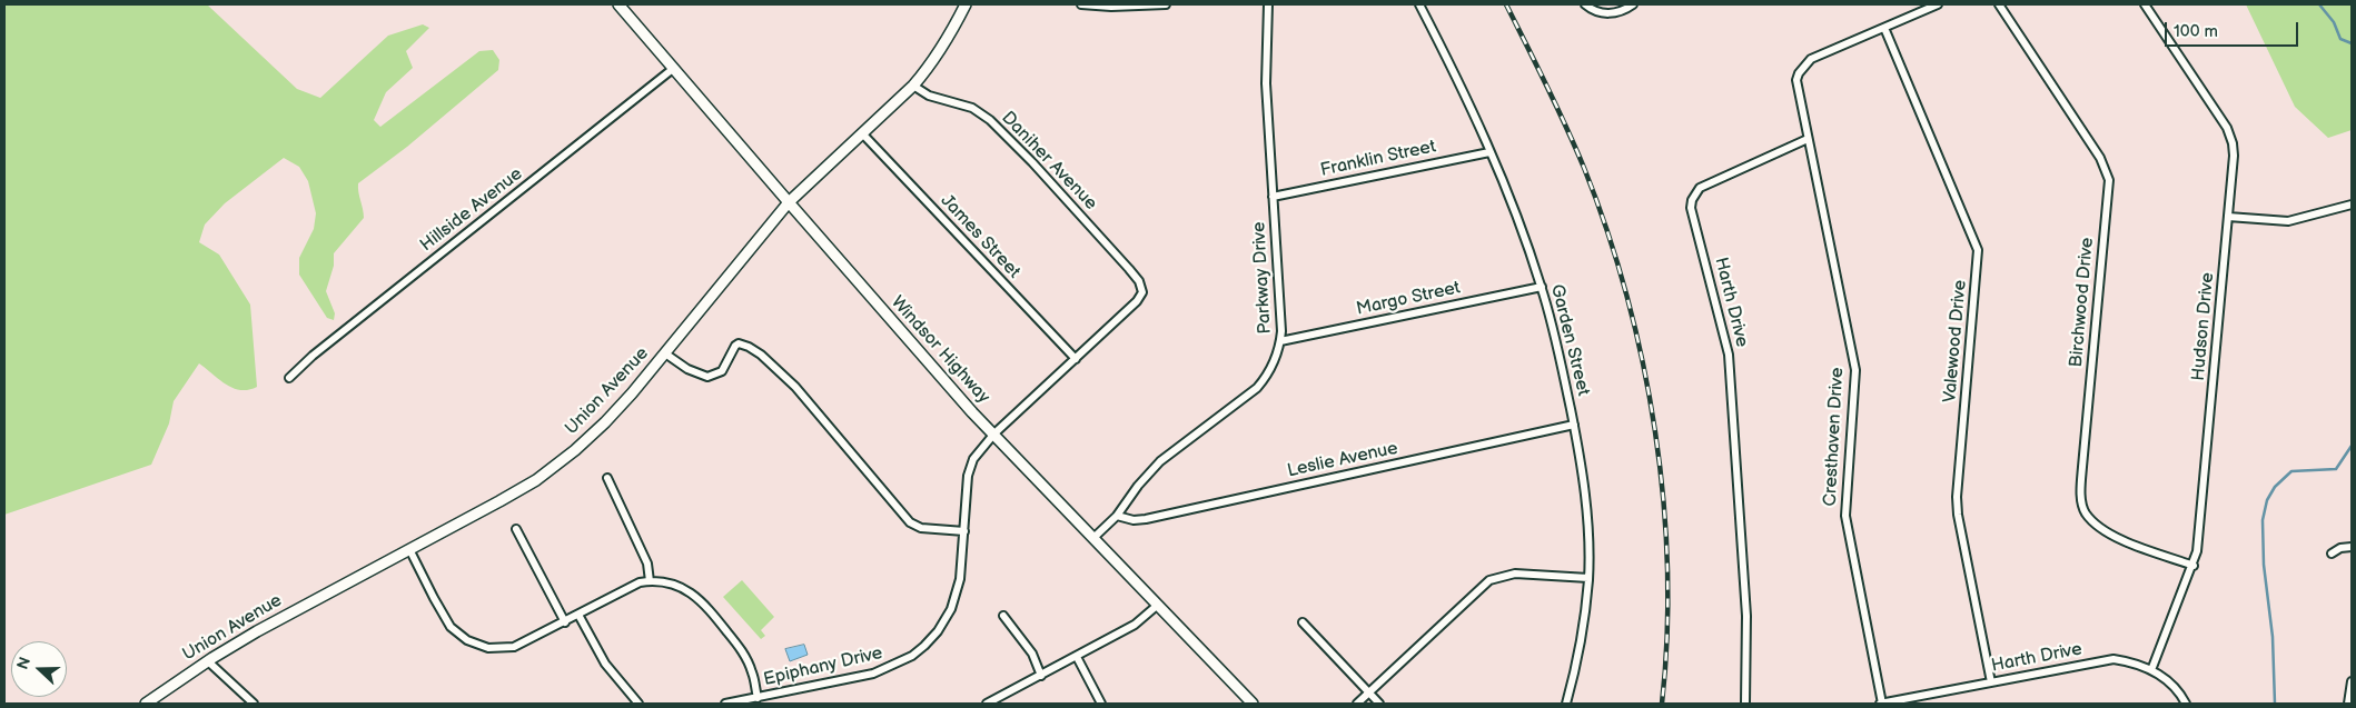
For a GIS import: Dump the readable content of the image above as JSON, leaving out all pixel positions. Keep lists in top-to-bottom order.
{
  "streets": {
    "street": [
      "Franklin Street",
      "Daniher Avenue",
      "Hillside Avenue",
      "James Street",
      "Parkway Drive",
      "Margo Street",
      "Harth Drive",
      "Birchwood Drive",
      "Hudson Drive",
      "Garden Street",
      "Valewood Drive",
      "Windsor Highway",
      "Union Avenue",
      "Cresthaven Drive",
      "Leslie Avenue",
      "Epiphany Drive"
    ]
  },
  "crossings": [
    ["Franklin Street", "Parkway Drive"],
    ["Franklin Street", "Garden Street"],
    ["Daniher Avenue", "Union Avenue"],
    ["Daniher Avenue", "Epiphany Drive"],
    ["Hillside Avenue", "Windsor Highway"],
    ["James Street", "Union Avenue"],
    ["James Street", "Epiphany Drive"],
    ["Parkway Drive", "Margo Street"],
    ["Parkway Drive", "Windsor Highway"],
    ["Parkway Drive", "Leslie Avenue"],
    ["Margo Street", "Garden Street"],
    ["Harth Drive", "Hudson Drive"],
    ["Harth Drive", "Valewood Drive"],
    ["Harth Drive", "Cresthaven Drive"],
    ["Birchwood Drive", "Hudson Drive"],
    ["Garden Street", "Leslie Avenue"],
    ["Windsor Highway", "Union Avenue"],
    ["Windsor Highway", "Epiphany Drive"]
  ],
  "scale_bar": "100 m",
  "north": "left"
}
